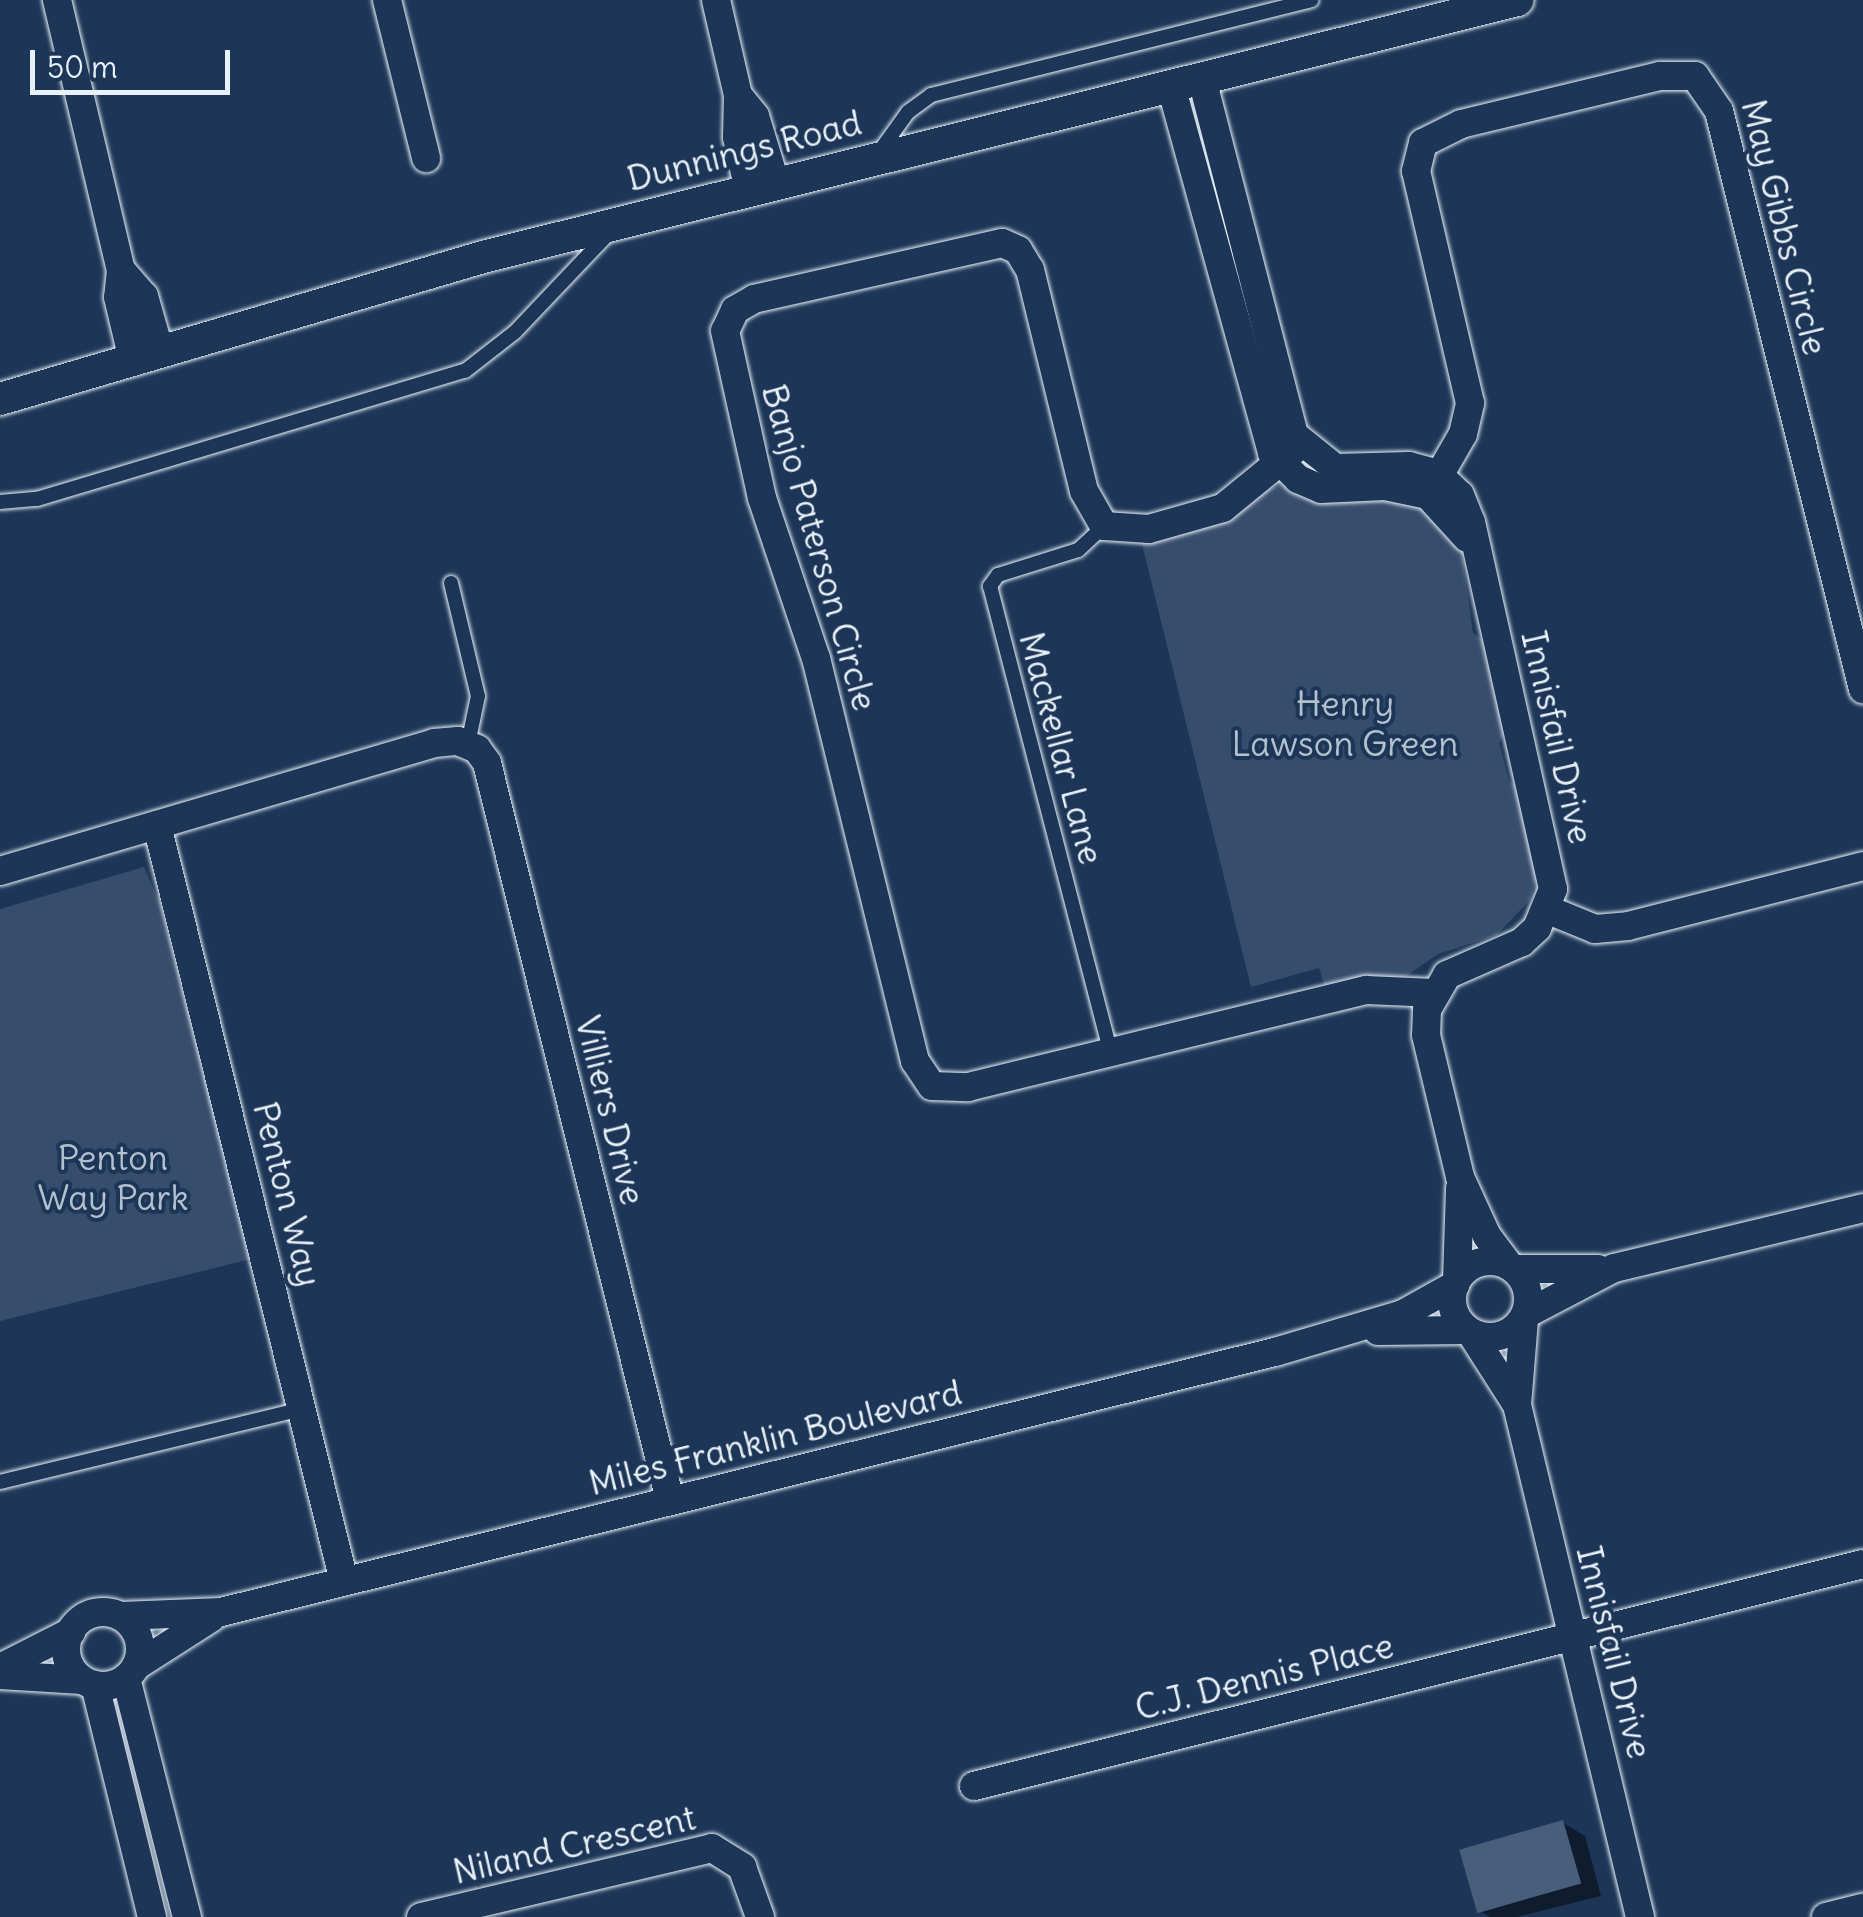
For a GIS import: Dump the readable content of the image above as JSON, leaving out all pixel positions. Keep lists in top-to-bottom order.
{
  "streets": {
    "street": [
      "Dunnings Road",
      "May Gibbs Circle",
      "Banjo Paterson Circle",
      "Innisfail Drive",
      "Villiers Drive",
      "Penton Way",
      "Miles Franklin Boulevard",
      "C.J. Dennis Place",
      "Niland Crescent"
    ],
    "lane": ["Mackellar Lane"]
  },
  "crossings": [
    ["May Gibbs Circle", "Innisfail Drive"],
    ["Banjo Paterson Circle", "Mackellar Lane"],
    ["Innisfail Drive", "Miles Franklin Boulevard"],
    ["Innisfail Drive", "C.J. Dennis Place"],
    ["Villiers Drive", "Miles Franklin Boulevard"],
    ["Penton Way", "Miles Franklin Boulevard"]
  ],
  "parks": ["Henry Lawson Green", "Penton Way Park"],
  "scale_bar": "50 m"
}
